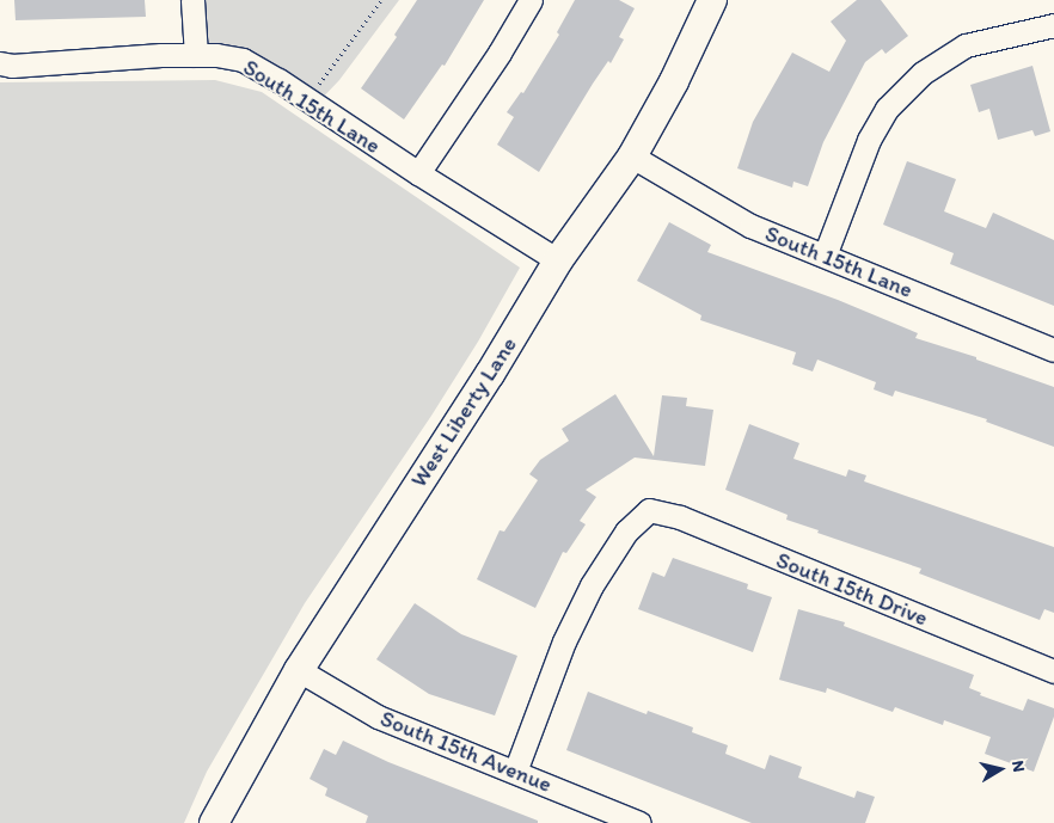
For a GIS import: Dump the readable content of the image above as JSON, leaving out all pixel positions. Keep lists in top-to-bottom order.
{
  "streets": {
    "street": [
      "South 15th Lane",
      "West Liberty Lane",
      "South 15th Drive",
      "South 15th Avenue"
    ]
  },
  "crossings": [
    ["South 15th Lane", "West Liberty Lane"],
    ["West Liberty Lane", "South 15th Avenue"],
    ["South 15th Drive", "South 15th Avenue"]
  ],
  "north": "right"
}
